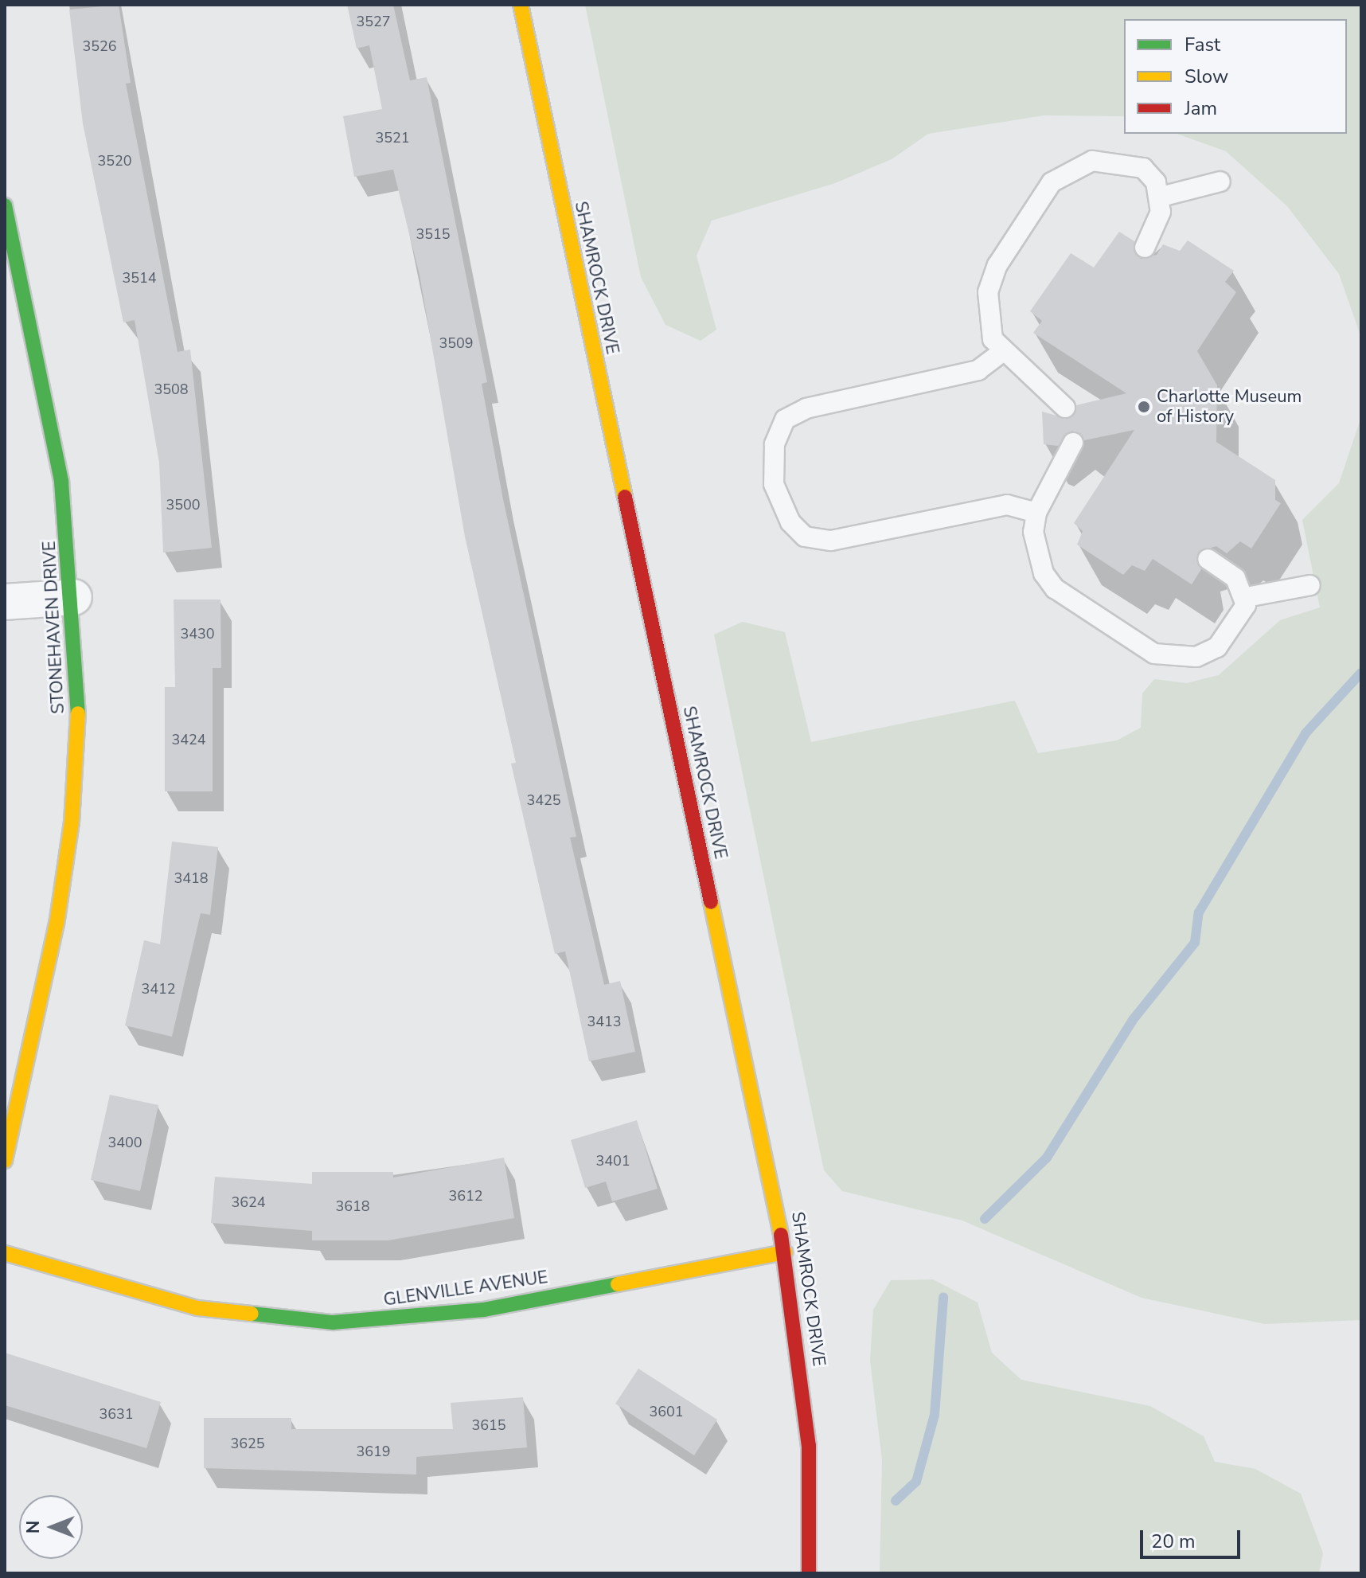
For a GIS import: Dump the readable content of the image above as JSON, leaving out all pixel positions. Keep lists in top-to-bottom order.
{
  "streets": {
    "street": ["SHAMROCK DRIVE", "STONEHAVEN DRIVE", "GLENVILLE AVENUE"]
  },
  "crossings": [
    ["SHAMROCK DRIVE", "GLENVILLE AVENUE"]
  ],
  "places": ["Charlotte Museum of History"],
  "house_numbers": [
    "3527",
    "3526",
    "3521",
    "3520",
    "3515",
    "3514",
    "3509",
    "3508",
    "3500",
    "3430",
    "3424",
    "3425",
    "3418",
    "3412",
    "3413",
    "3400",
    "3401",
    "3612",
    "3624",
    "3618",
    "3601",
    "3631",
    "3615",
    "3625",
    "3619"
  ],
  "legend": ["Fast", "Slow", "Jam"],
  "scale_bar": "20 m",
  "north": "left"
}
